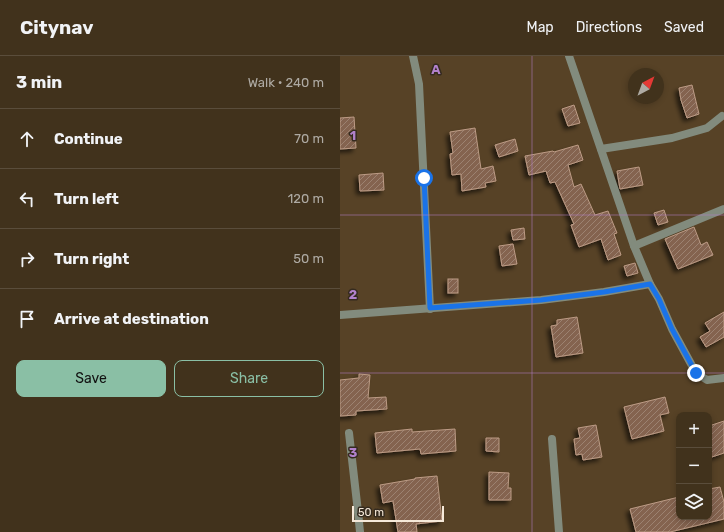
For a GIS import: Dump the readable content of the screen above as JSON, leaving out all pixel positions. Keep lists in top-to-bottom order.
{
  "scale_bar": "50 m",
  "north": "top right",
  "page": {
    "header": "Citynav",
    "nav": ["Map", "Directions", "Saved"],
    "heading": ["3 min", "Walk · 240 m"],
    "list": [
      ["Continue", "70 m"],
      ["Turn left", "120 m"],
      ["Turn right", "50 m"],
      "Arrive at destination"
    ],
    "buttons": ["Save", "Share"],
    "map_buttons": ["+", "−"],
    "scale": "50 m"
  },
  "grid": {
    "columns": ["A"],
    "rows": ["1", "2", "3"]
  }
}
